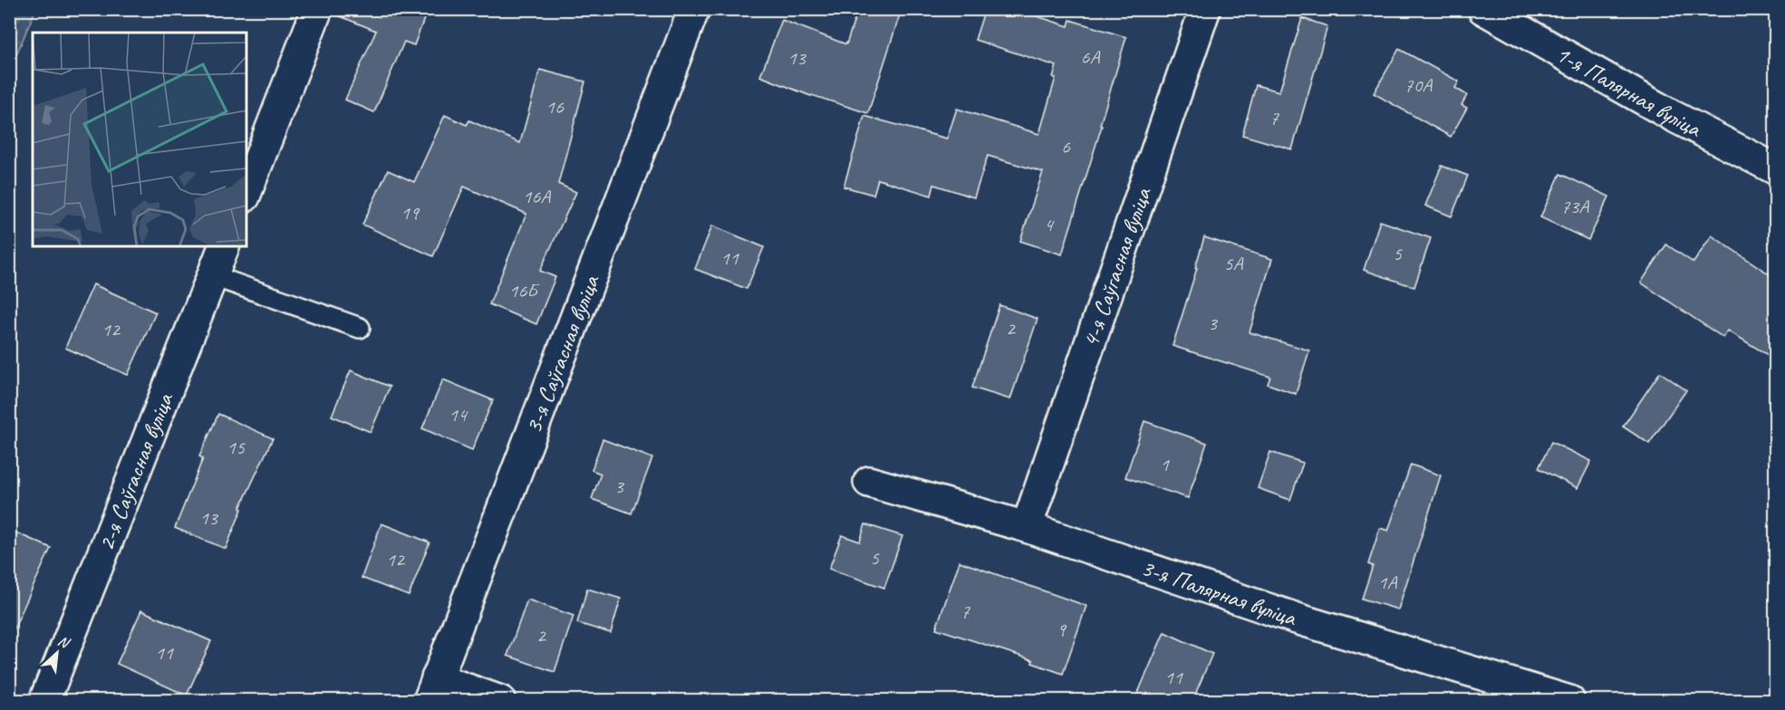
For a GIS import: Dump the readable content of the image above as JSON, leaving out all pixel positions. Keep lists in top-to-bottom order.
{
  "streets": {
    "street": [
      "1-я Палярная вуліца",
      "4-я Саўгасная вуліца",
      "3-я Саўгасная вуліца",
      "2-я Саўгасная вуліца",
      "3-я Палярная вуліца"
    ]
  },
  "crossings": [
    ["4-я Саўгасная вуліца", "3-я Палярная вуліца"]
  ],
  "house_numbers": [
    "6А",
    "13",
    "70А",
    "16",
    "7",
    "6",
    "16А",
    "73А",
    "19",
    "4",
    "5",
    "11",
    "5А",
    "16Б",
    "3",
    "2",
    "12",
    "14",
    "15",
    "1",
    "3",
    "13",
    "5",
    "12",
    "1А",
    "7",
    "9",
    "2",
    "11",
    "11"
  ],
  "north": "top right"
}
